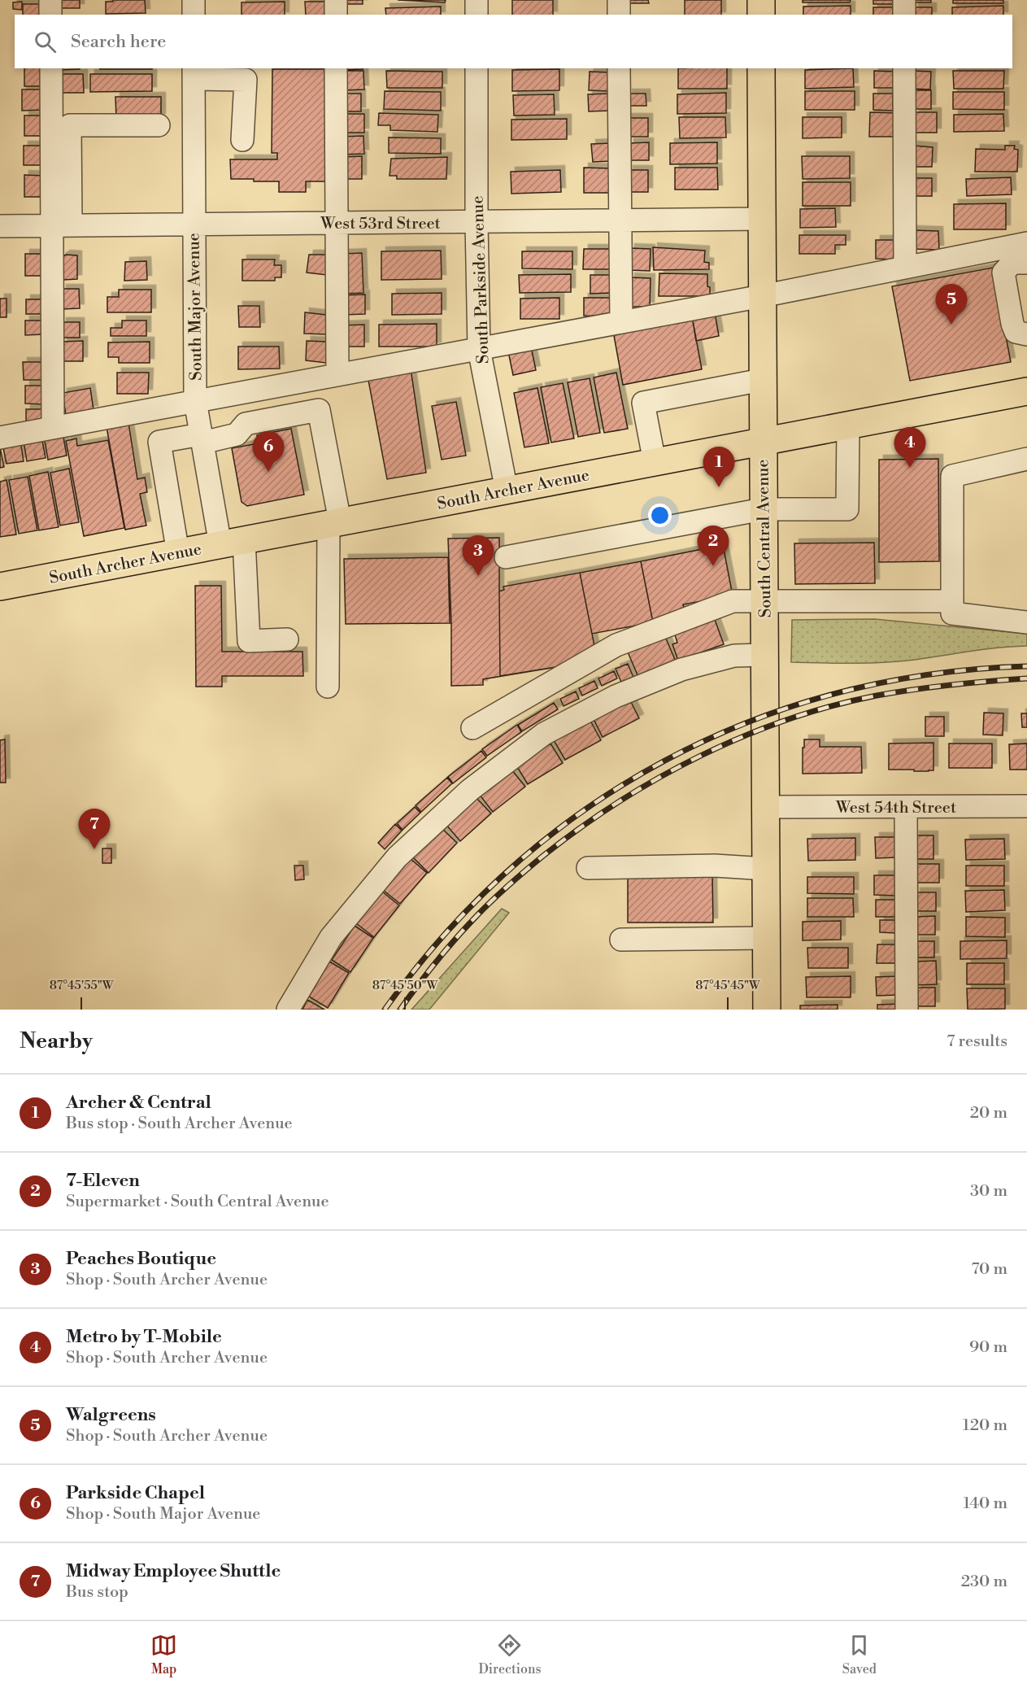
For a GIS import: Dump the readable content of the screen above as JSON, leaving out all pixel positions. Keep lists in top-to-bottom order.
{
  "streets": {
    "main road": ["South Archer Avenue", "South Central Avenue"],
    "street": [
      "West 53rd Street",
      "South Parkside Avenue",
      "South Major Avenue",
      "West 54th Street"
    ]
  },
  "crossings": [
    ["West 53rd Street", "South Parkside Avenue"],
    ["West 53rd Street", "South Major Avenue"],
    ["West 53rd Street", "South Central Avenue"],
    ["South Parkside Avenue", "South Archer Avenue"],
    ["South Major Avenue", "South Archer Avenue"],
    ["South Archer Avenue", "South Central Avenue"],
    ["South Central Avenue", "West 54th Street"]
  ],
  "page": {
    "search": "Search here",
    "pins": [
      "5",
      "4",
      "6",
      "1",
      "2",
      "3",
      "7"
    ],
    "heading": ["Nearby", "7 results"],
    "list": [
      {
        "mark": "1",
        "name": "Archer & Central",
        "note": "Bus stop · South Archer Avenue",
        "value": "20 m"
      },
      {
        "mark": "2",
        "name": "7-Eleven",
        "note": "Supermarket · South Central Avenue",
        "value": "30 m"
      },
      {
        "mark": "3",
        "name": "Peaches Boutique",
        "note": "Shop · South Archer Avenue",
        "value": "70 m"
      },
      {
        "mark": "4",
        "name": "Metro by T-Mobile",
        "note": "Shop · South Archer Avenue",
        "value": "90 m"
      },
      {
        "mark": "5",
        "name": "Walgreens",
        "note": "Shop · South Archer Avenue",
        "value": "120 m"
      },
      {
        "mark": "6",
        "name": "Parkside Chapel",
        "note": "Shop · South Major Avenue",
        "value": "140 m"
      },
      {
        "mark": "7",
        "name": "Midway Employee Shuttle",
        "note": "Bus stop",
        "value": "230 m"
      }
    ],
    "nav": ["Map", "Directions", "Saved"]
  },
  "coordinates": ["87°45'55\"W", "87°45'50\"W", "87°45'45\"W"]
}
